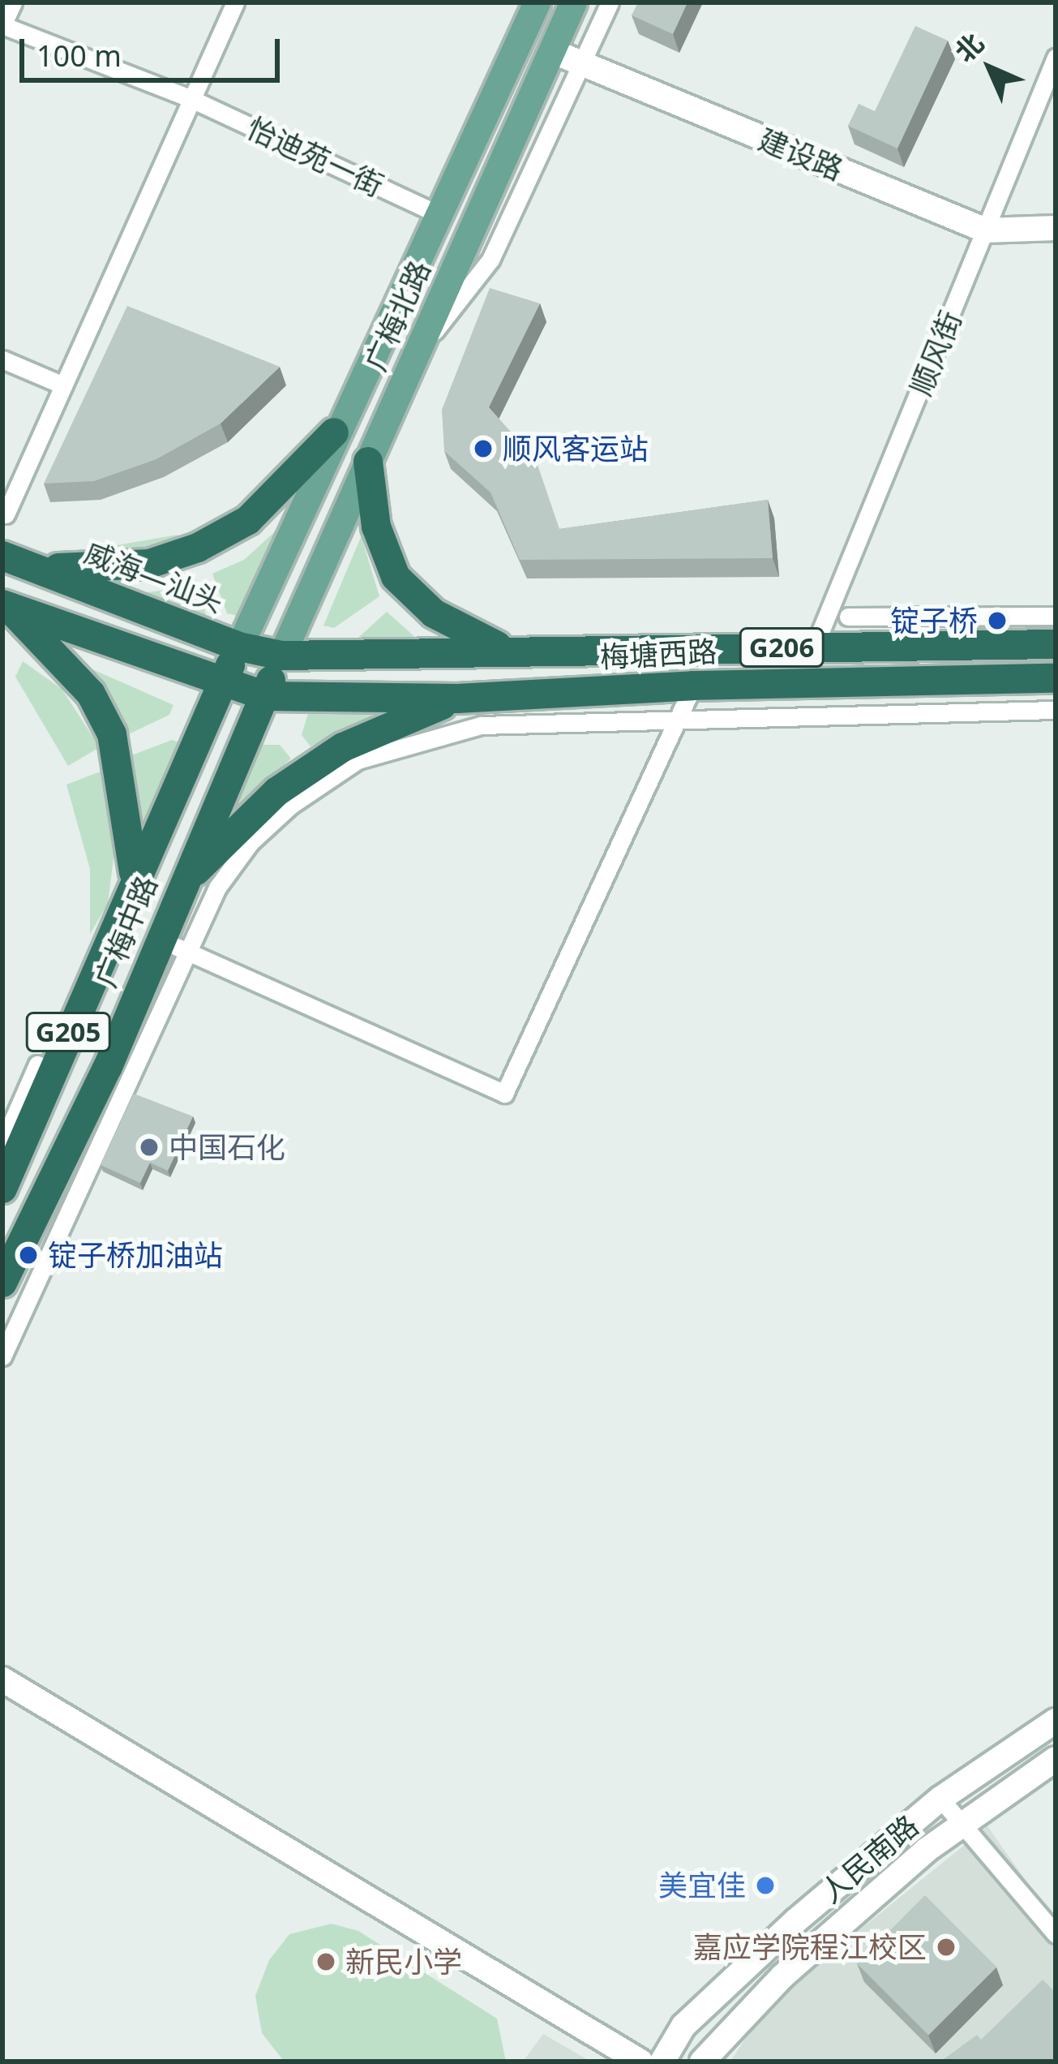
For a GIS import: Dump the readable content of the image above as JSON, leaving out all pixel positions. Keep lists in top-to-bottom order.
{
  "streets": {
    "highway": [
      "威海—汕头",
      "G206",
      "梅塘西路",
      "广梅中路",
      "G205"
    ],
    "main road": ["广梅北路"],
    "street": [
      "建设路",
      "怡迪苑一街",
      "顺风街",
      "人民南路"
    ]
  },
  "crossings": [
    ["建设路", "广梅北路"],
    ["建设路", "顺风街"],
    ["怡迪苑一街", "广梅北路"],
    ["广梅北路", "威海—汕头"],
    ["广梅北路", "梅塘西路"],
    ["广梅北路", "广梅中路"],
    ["顺风街", "梅塘西路"],
    ["威海—汕头", "梅塘西路"],
    ["威海—汕头", "广梅中路"],
    ["G206", "梅塘西路"],
    ["G206", "广梅中路"],
    ["梅塘西路", "广梅中路"]
  ],
  "places": [
    "顺风客运站",
    "锭子桥",
    "中国石化",
    "锭子桥加油站",
    "美宜佳",
    "嘉应学院程江校区",
    "新民小学"
  ],
  "scale_bar": "100 m",
  "north": "top left"
}
